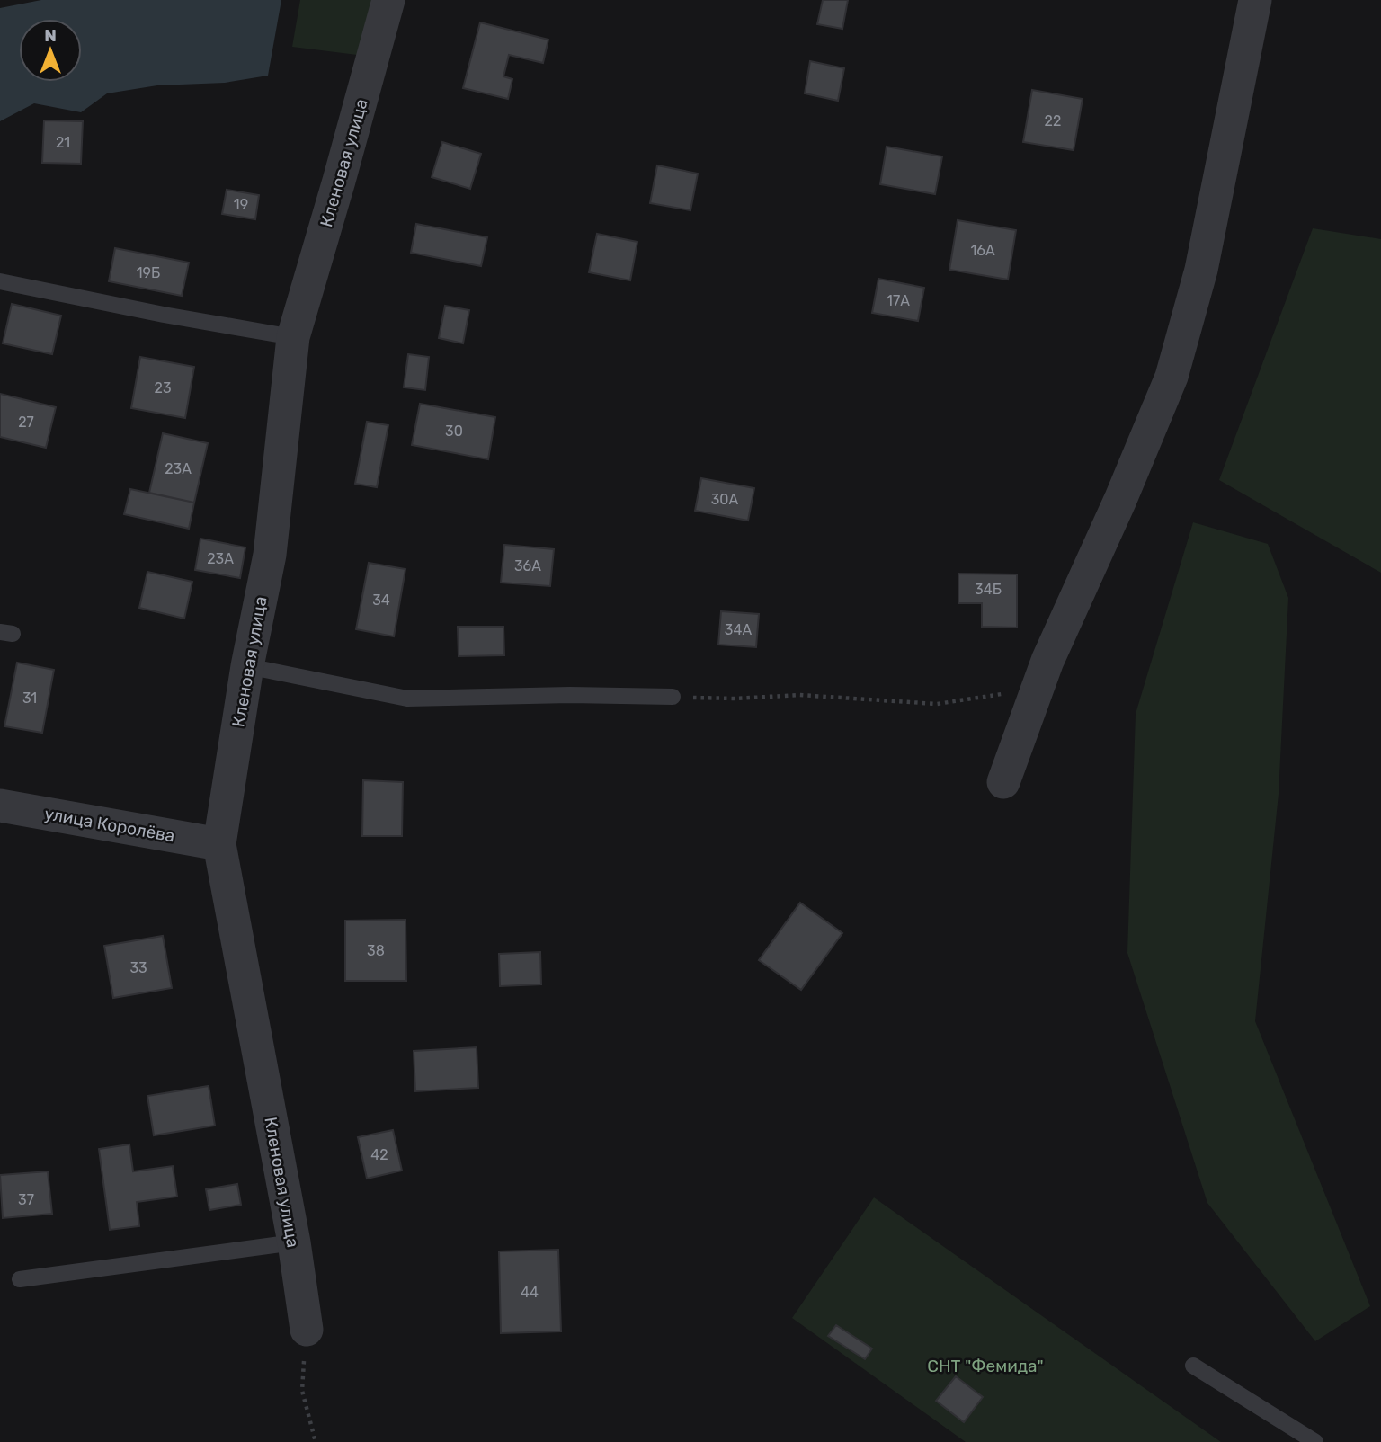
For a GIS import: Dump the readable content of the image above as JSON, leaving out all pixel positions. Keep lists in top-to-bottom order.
{
  "streets": {
    "street": ["Кленовая улица", "улица Королёва"]
  },
  "crossings": [
    ["Кленовая улица", "улица Королёва"]
  ],
  "parks": ["СНТ \"Фемида\""],
  "house_numbers": [
    "22",
    "21",
    "19",
    "16А",
    "19Б",
    "17А",
    "23",
    "27",
    "30",
    "23А",
    "30А",
    "23А",
    "36А",
    "34Б",
    "34",
    "34А",
    "31",
    "38",
    "33",
    "42",
    "37",
    "44"
  ],
  "north": "top"
}
